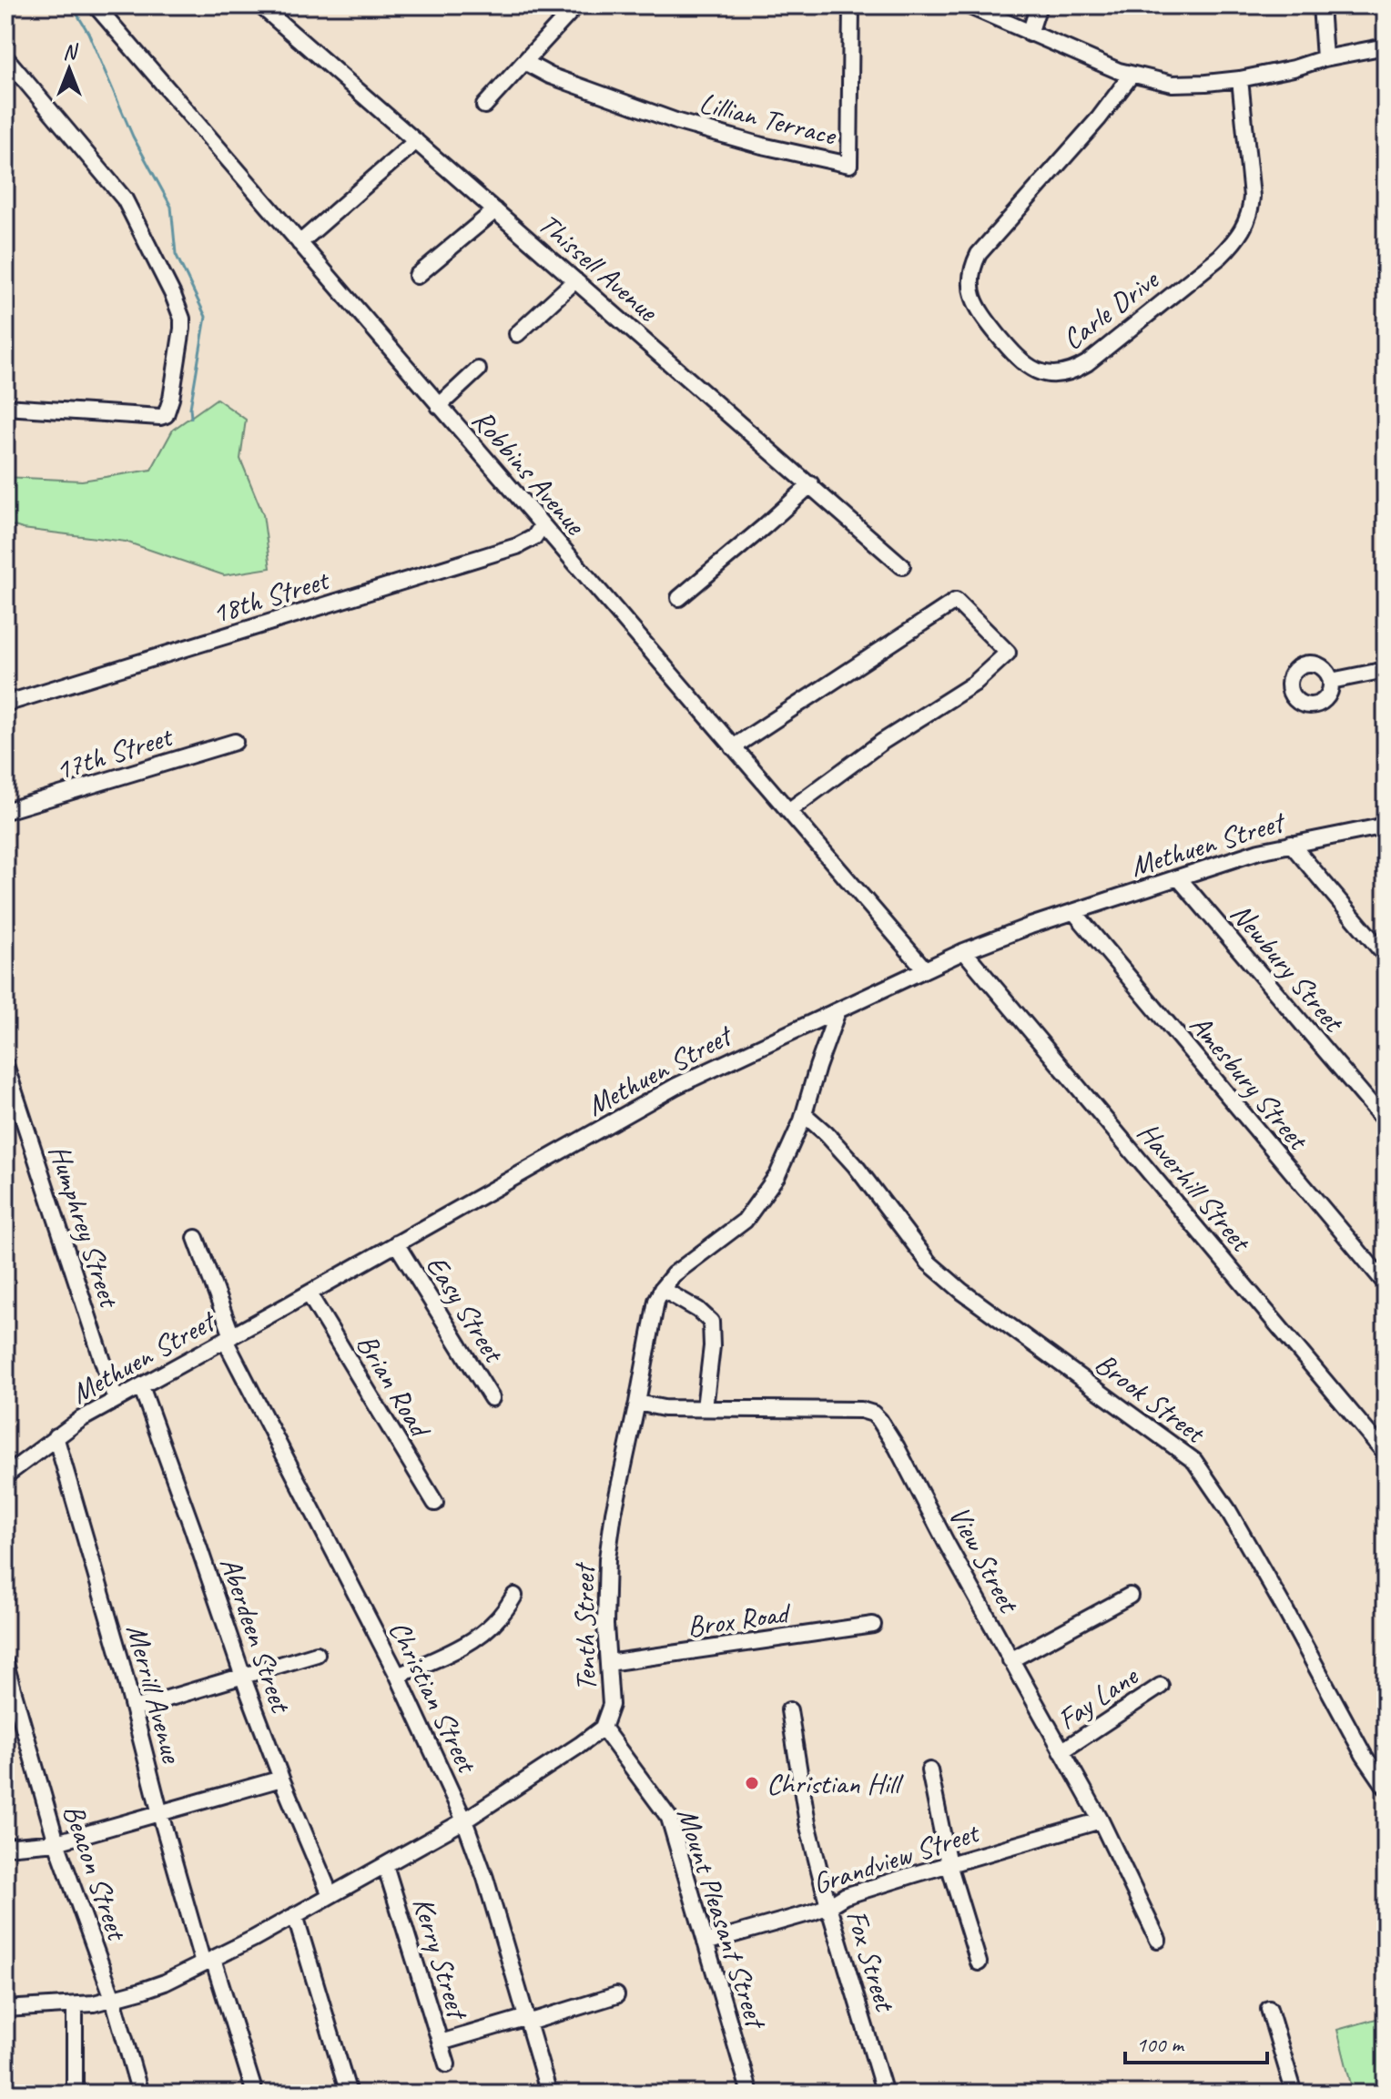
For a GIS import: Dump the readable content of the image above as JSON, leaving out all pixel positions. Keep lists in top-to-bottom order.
{
  "streets": {
    "street": [
      "Lillian Terrace",
      "Thissell Avenue",
      "Carle Drive",
      "Robbins Avenue",
      "18th Street",
      "17th Street",
      "Methuen Street",
      "Newbury Street",
      "Amesbury Street",
      "Haverhill Street",
      "Humphrey Street",
      "Easy Street",
      "Brian Road",
      "Brook Street",
      "View Street",
      "Brox Road",
      "Tenth Street",
      "Aberdeen Street",
      "Merrill Avenue",
      "Christian Street",
      "Fay Lane",
      "Grandview Street",
      "Beacon Street",
      "Mount Pleasant Street",
      "Kerry Street",
      "Fox Street"
    ]
  },
  "crossings": [
    ["Robbins Avenue", "18th Street"],
    ["Robbins Avenue", "Methuen Street"],
    ["Methuen Street", "Newbury Street"],
    ["Methuen Street", "Amesbury Street"],
    ["Methuen Street", "Haverhill Street"],
    ["Methuen Street", "Humphrey Street"],
    ["Methuen Street", "Easy Street"],
    ["Methuen Street", "Brian Road"],
    ["Methuen Street", "Aberdeen Street"],
    ["Methuen Street", "Merrill Avenue"],
    ["Methuen Street", "Christian Street"],
    ["View Street", "Tenth Street"],
    ["View Street", "Fay Lane"],
    ["View Street", "Grandview Street"],
    ["Brox Road", "Tenth Street"],
    ["Tenth Street", "Aberdeen Street"],
    ["Tenth Street", "Merrill Avenue"],
    ["Tenth Street", "Christian Street"],
    ["Tenth Street", "Beacon Street"],
    ["Tenth Street", "Mount Pleasant Street"],
    ["Tenth Street", "Kerry Street"],
    ["Grandview Street", "Mount Pleasant Street"],
    ["Grandview Street", "Fox Street"]
  ],
  "places": ["Christian Hill"],
  "scale_bar": "100 m",
  "north": "top"
}
